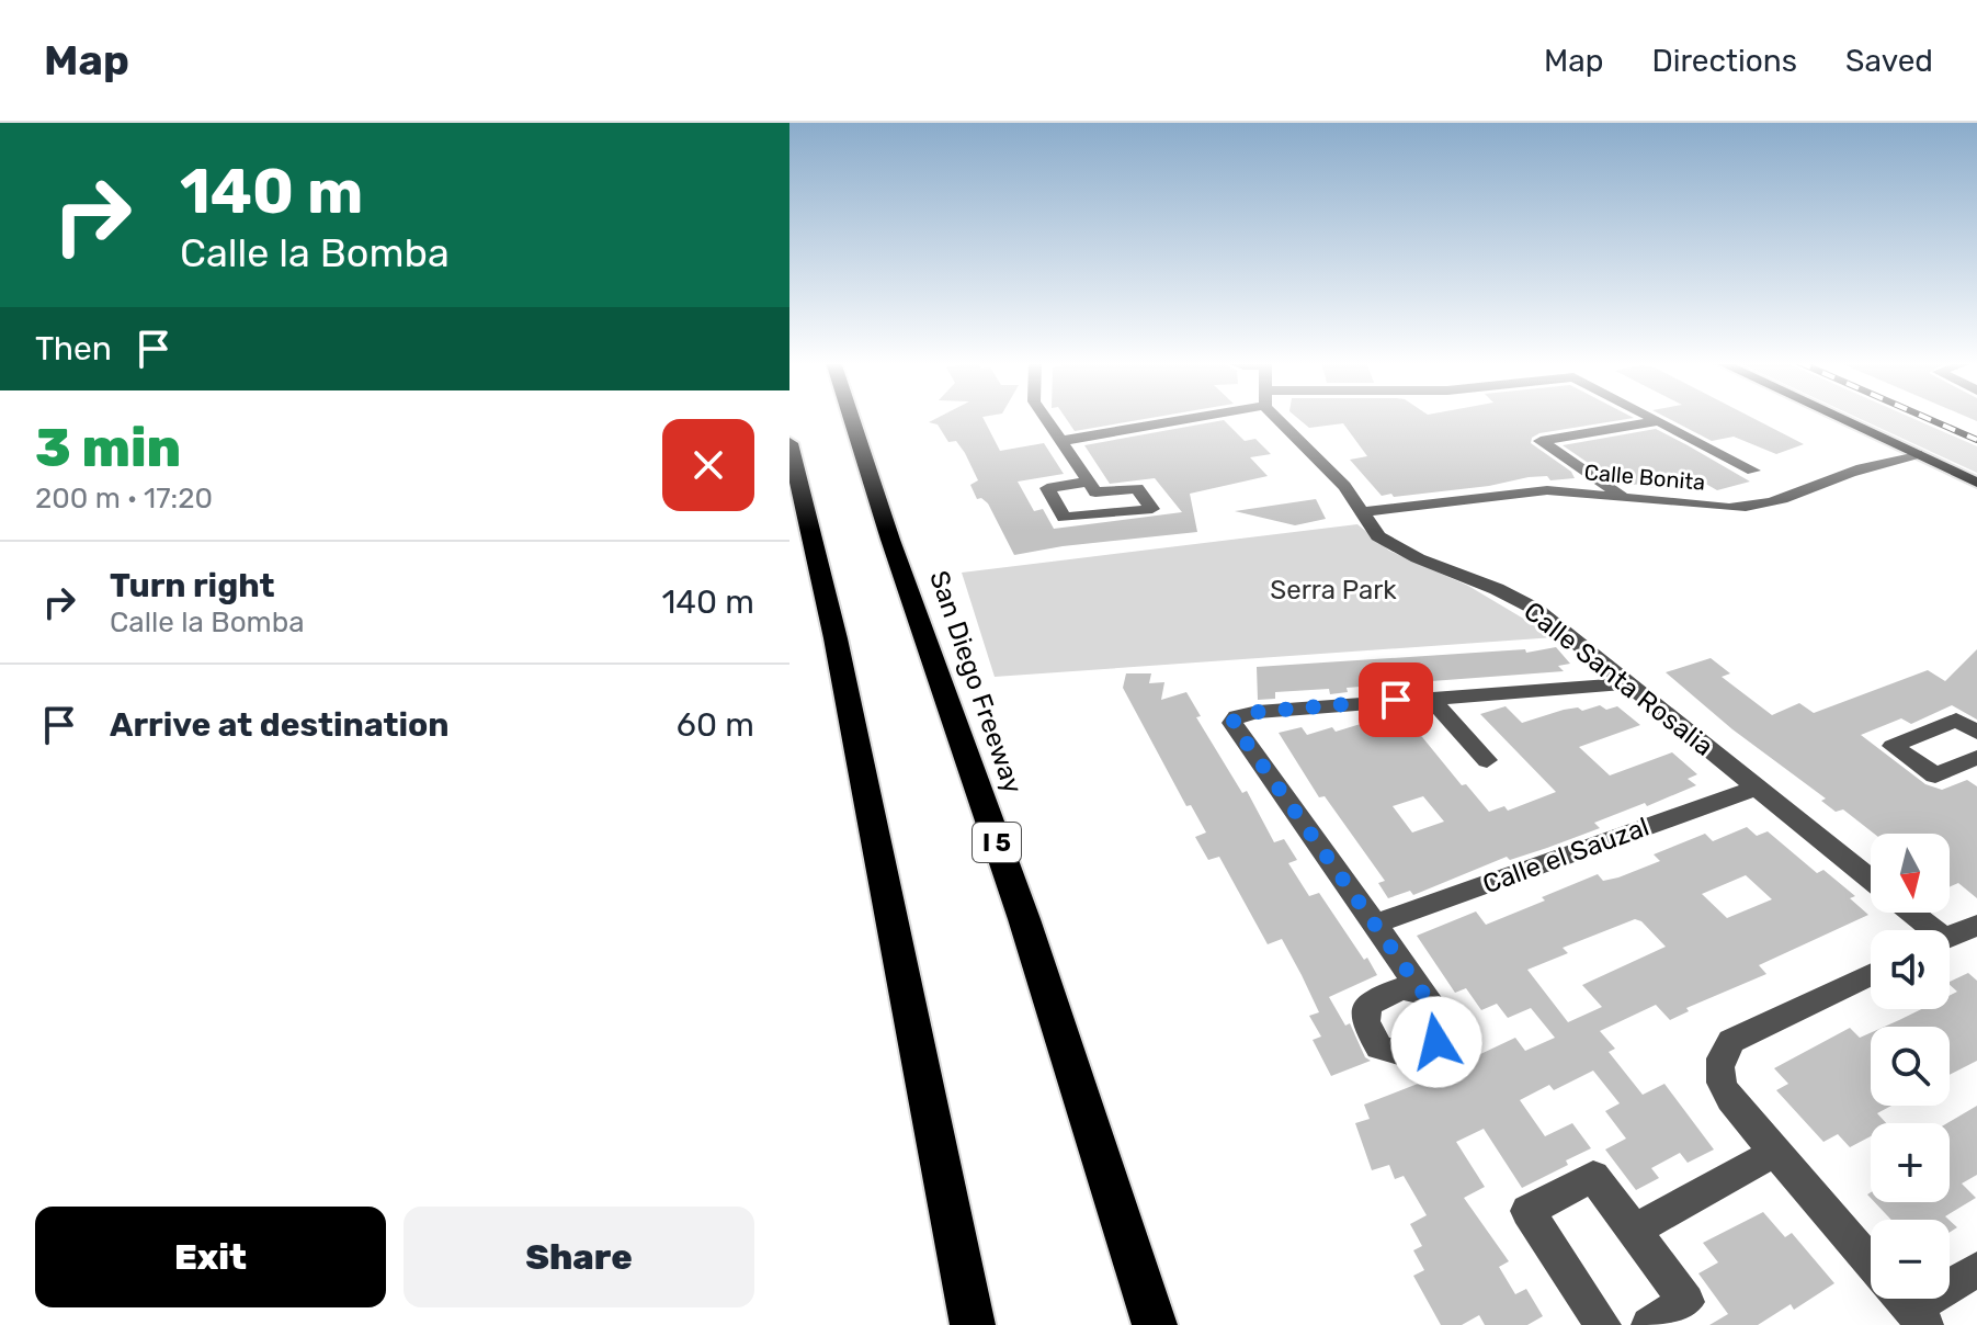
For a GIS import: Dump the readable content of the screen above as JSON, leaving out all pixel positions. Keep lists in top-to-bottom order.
{
  "streets": {
    "highway": ["San Diego Freeway", "I 5"],
    "street": ["Calle Bonita", "Calle Santa Rosalia", "Calle el Sauzal"]
  },
  "crossings": [
    ["Calle Bonita", "Calle Santa Rosalia"],
    ["Calle Santa Rosalia", "Calle el Sauzal"]
  ],
  "parks": ["Serra Park"],
  "north": "bottom",
  "page": {
    "header": "Map",
    "nav": ["Map", "Directions", "Saved"],
    "turn": ["140 m", "Calle la Bomba"],
    "then": "Then",
    "heading": ["3 min", "200 m · 17:20"],
    "list": [
      {
        "name": "Turn right",
        "note": "Calle la Bomba",
        "value": "140 m"
      },
      {
        "name": "Arrive at destination",
        "value": "60 m"
      }
    ],
    "map_buttons": ["+", "−"],
    "buttons": ["Exit", "Share"]
  }
}
